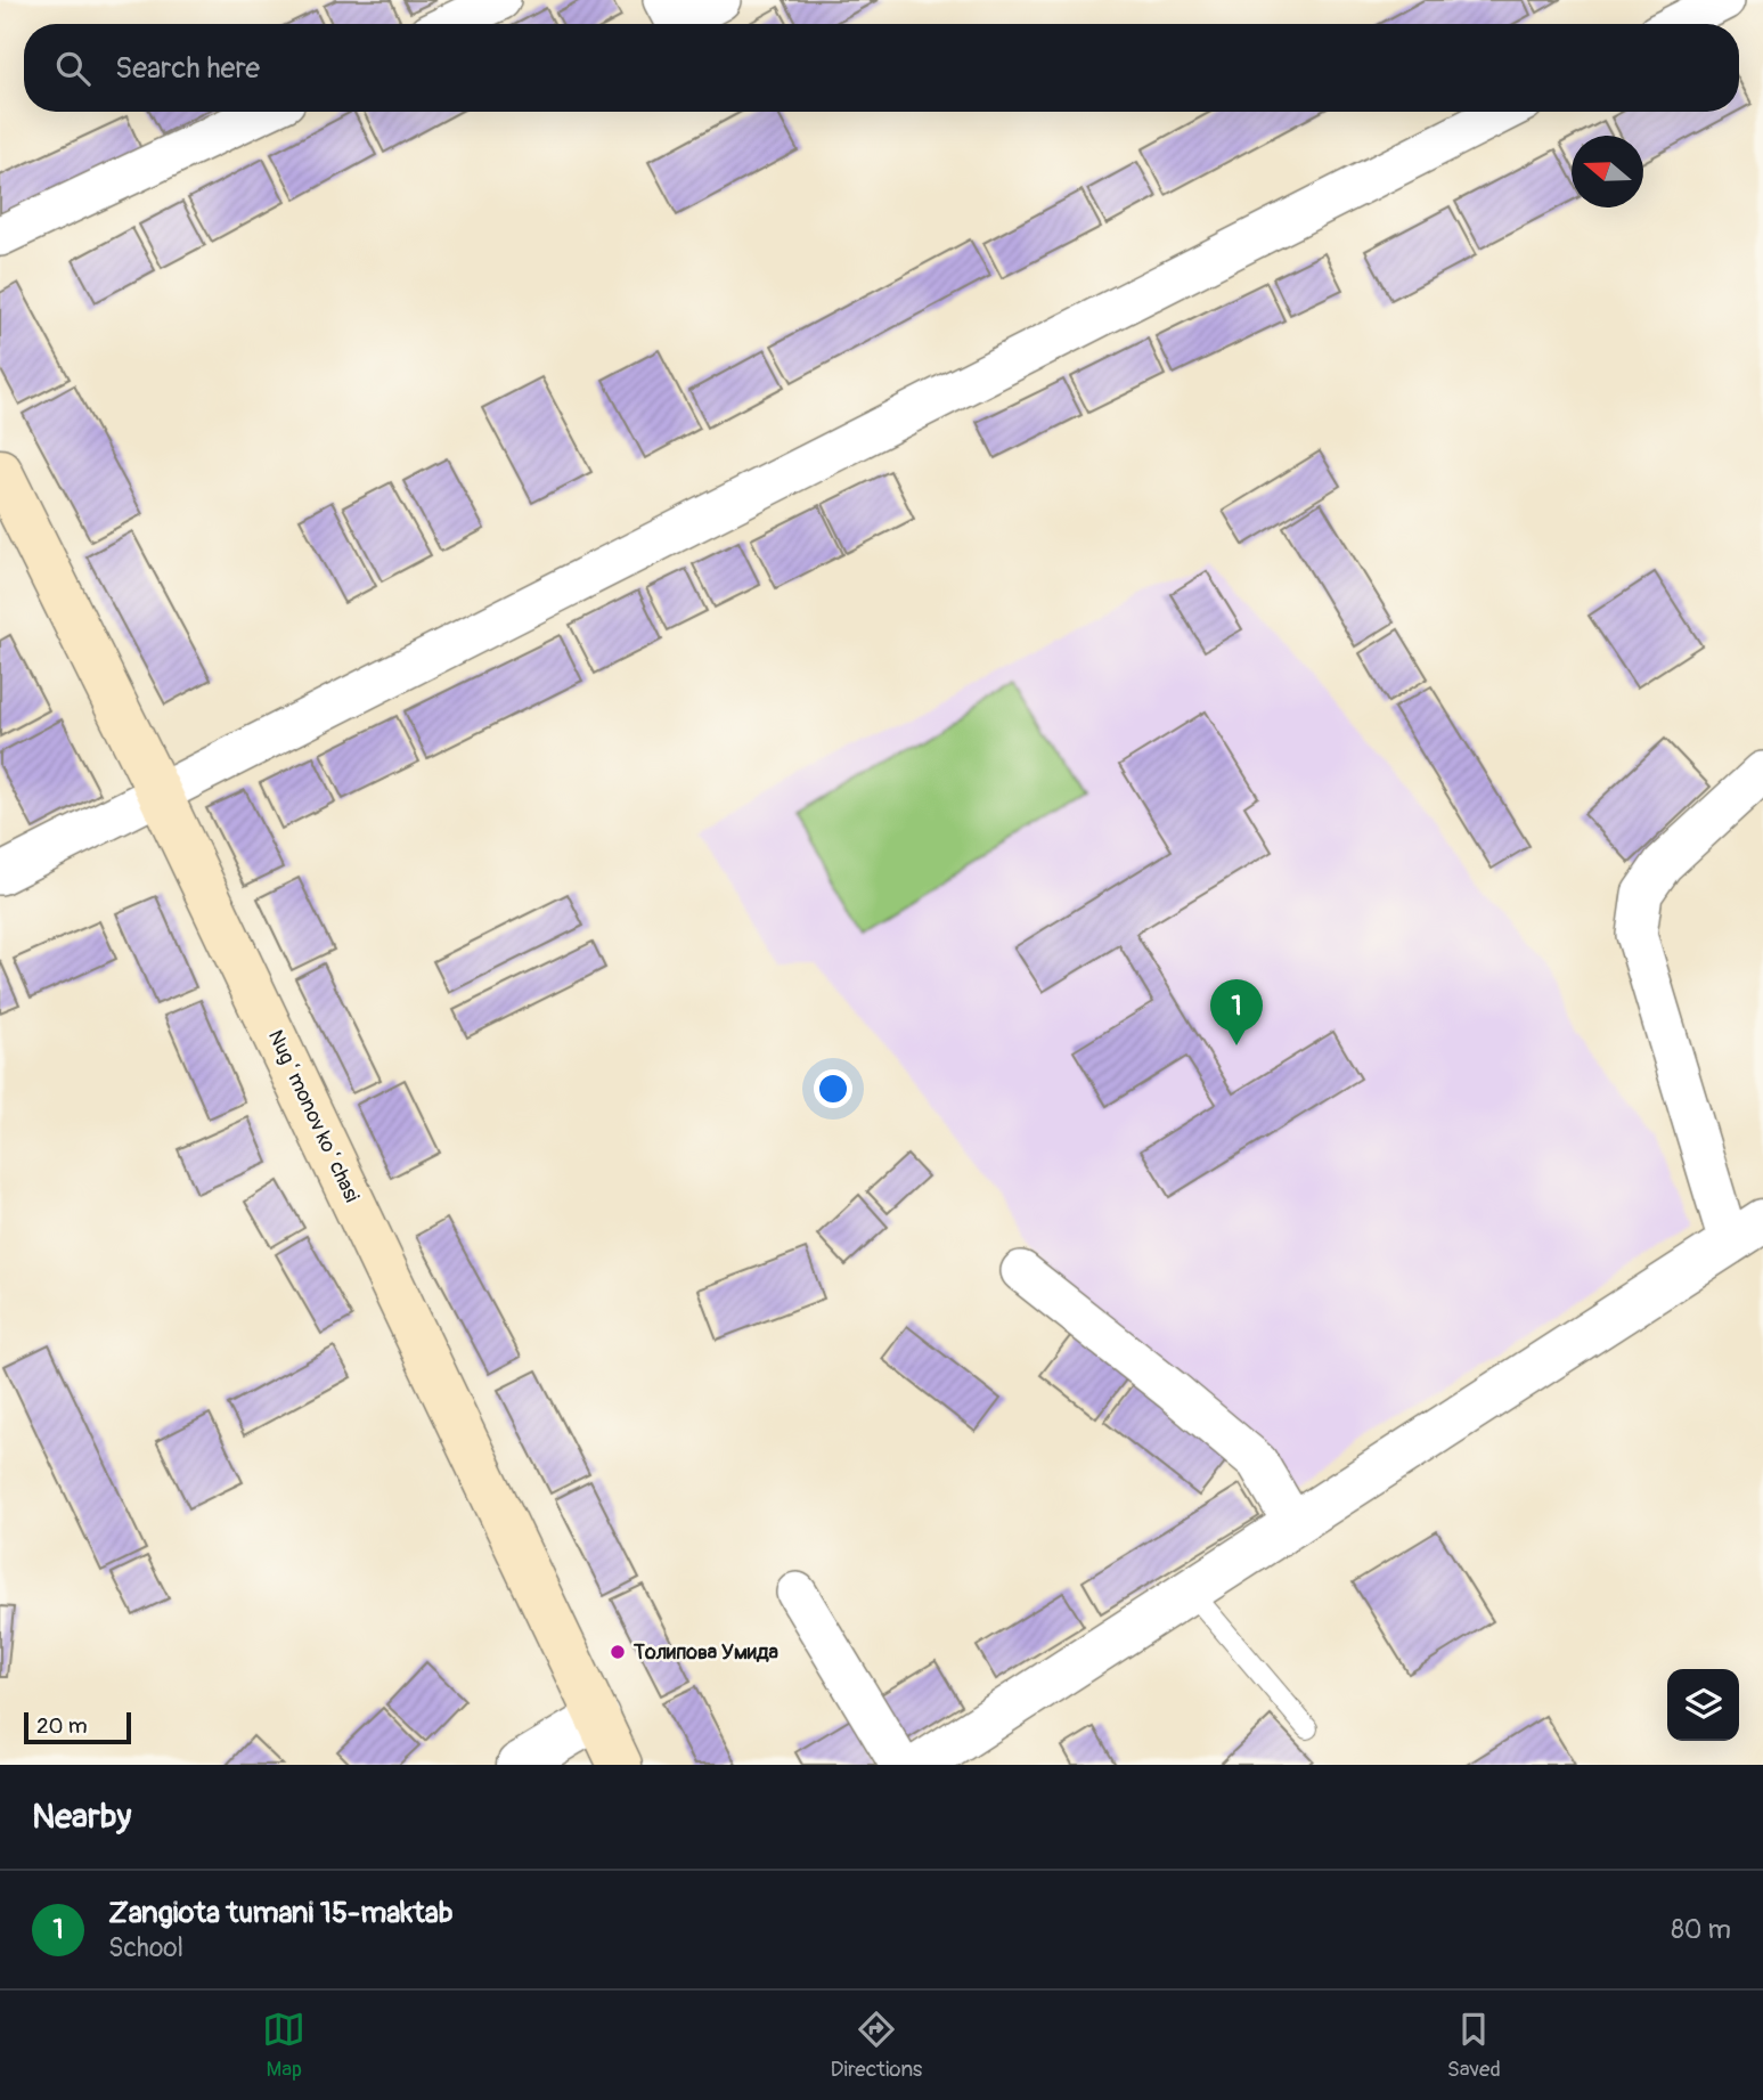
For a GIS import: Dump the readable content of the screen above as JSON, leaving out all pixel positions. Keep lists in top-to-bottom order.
{
  "streets": {
    "main road": ["Nugʻmonov koʻchasi"]
  },
  "places": ["Толипова Умида"],
  "scale_bar": "20 m",
  "north": "left",
  "page": {
    "search": "Search here",
    "pins": "1",
    "scale": "20 m",
    "heading": "Nearby",
    "list": [
      {
        "mark": "1",
        "name": "Zangiota tumani 15-maktab",
        "note": "School",
        "value": "80 m"
      }
    ],
    "nav": ["Map", "Directions", "Saved"]
  }
}
